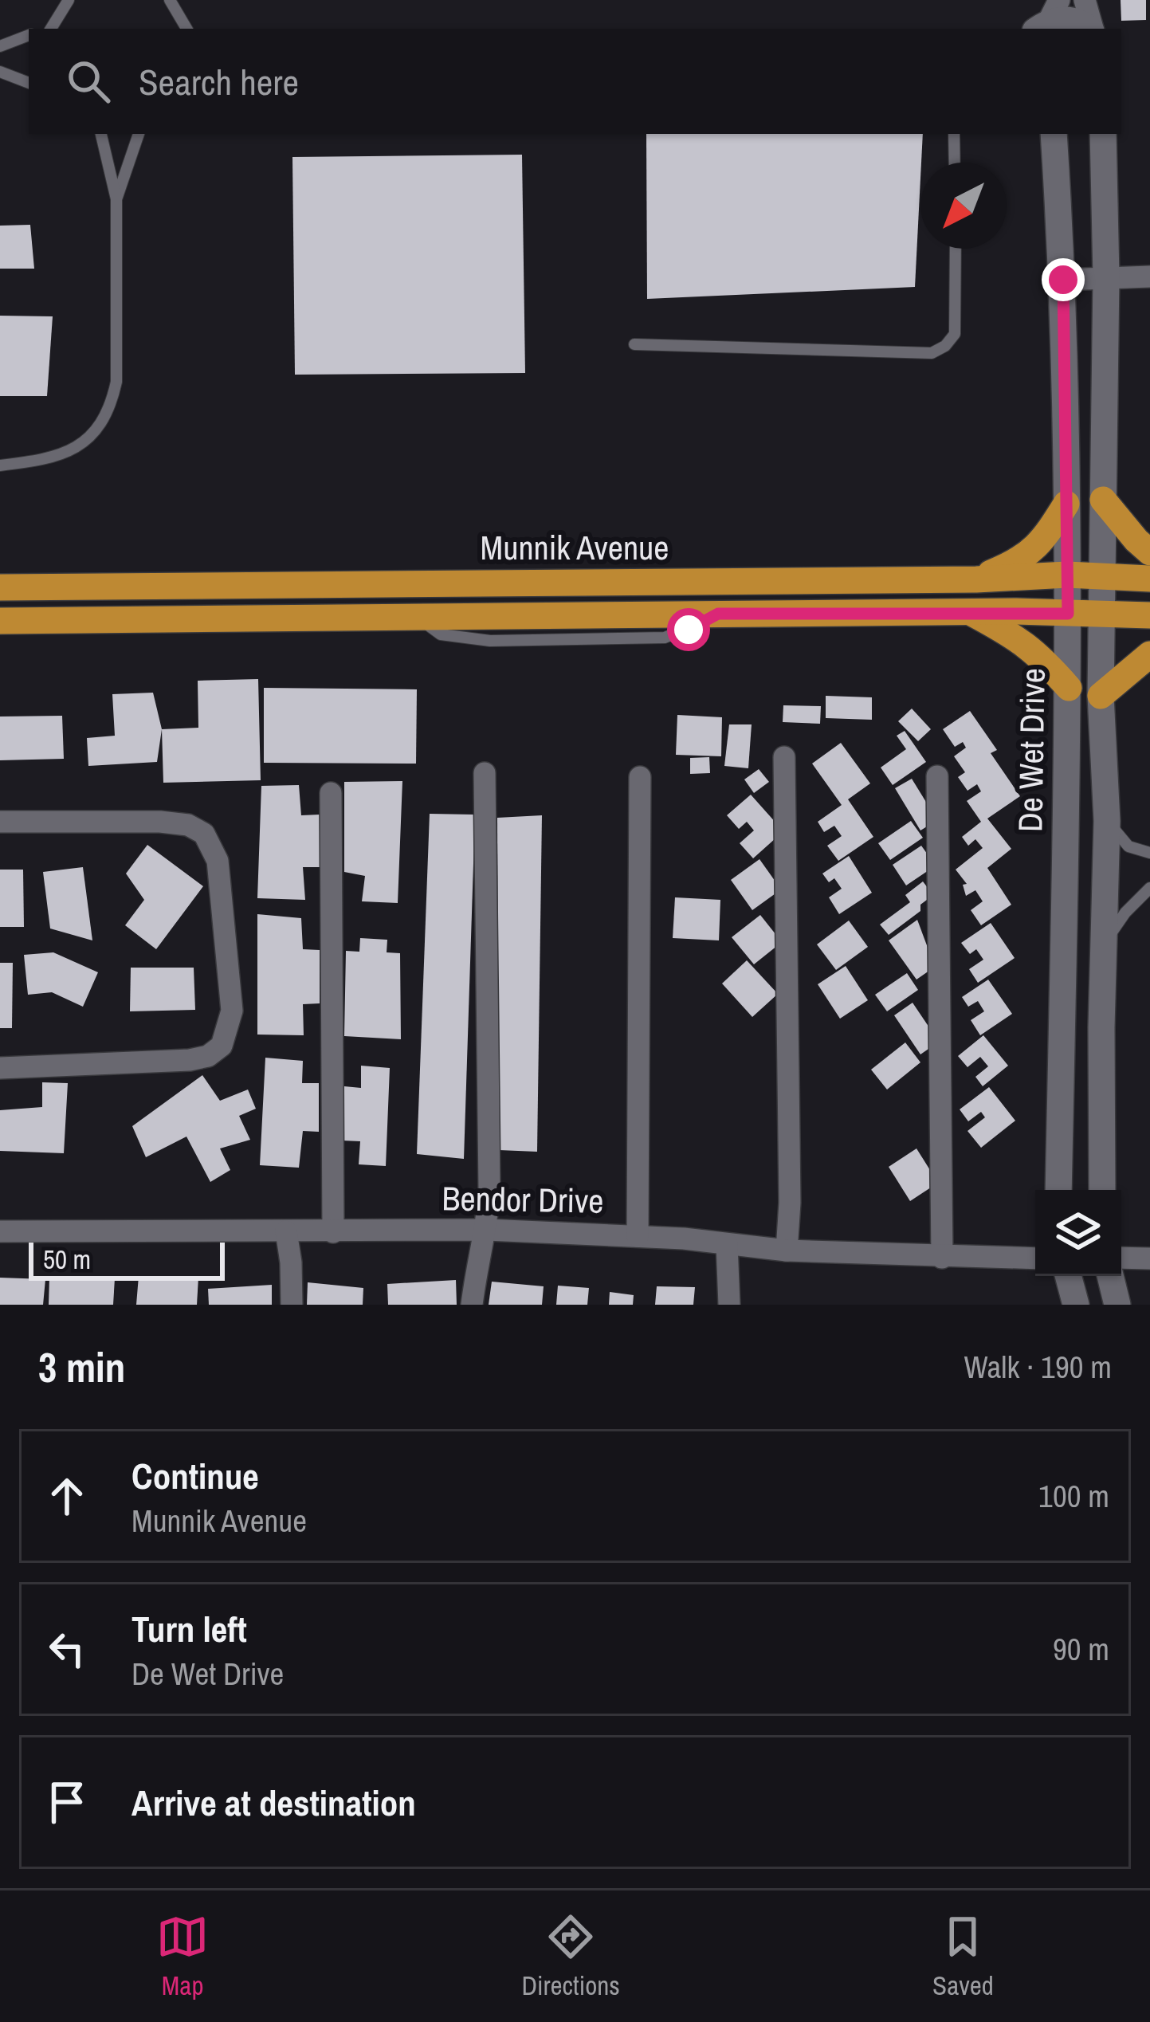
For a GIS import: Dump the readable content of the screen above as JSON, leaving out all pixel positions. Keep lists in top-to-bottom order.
{
  "streets": {
    "main road": ["Munnik Avenue"],
    "street": ["De Wet Drive", "Bendor Drive"]
  },
  "crossings": [
    ["Munnik Avenue", "De Wet Drive"]
  ],
  "scale_bar": "50 m",
  "north": "bottom left",
  "page": {
    "search": "Search here",
    "scale": "50 m",
    "heading": ["3 min", "Walk · 190 m"],
    "list": [
      ["Continue", "Munnik Avenue", "100 m"],
      ["Turn left", "De Wet Drive", "90 m"],
      "Arrive at destination"
    ],
    "nav": ["Map", "Directions", "Saved"]
  }
}
